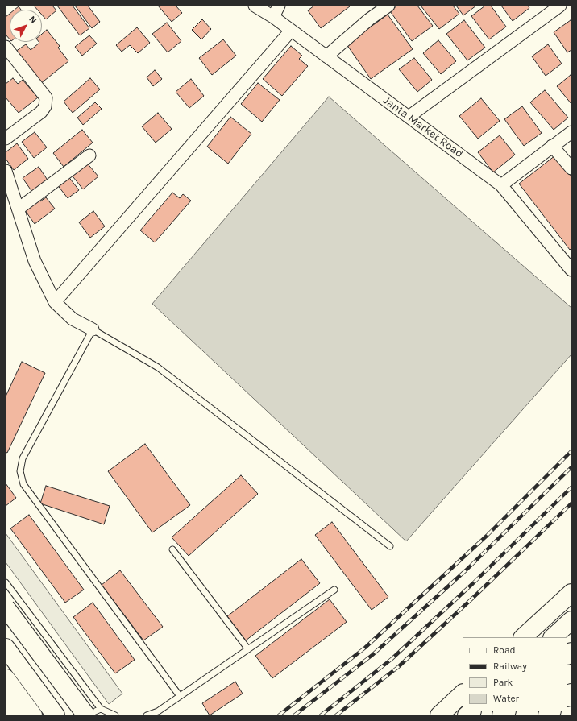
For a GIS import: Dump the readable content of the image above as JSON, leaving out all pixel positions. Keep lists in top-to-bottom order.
{
  "streets": {
    "street": ["Janta Market Road"]
  },
  "legend": [
    "Road",
    "Railway",
    "Park",
    "Water"
  ],
  "north": "top right"
}
